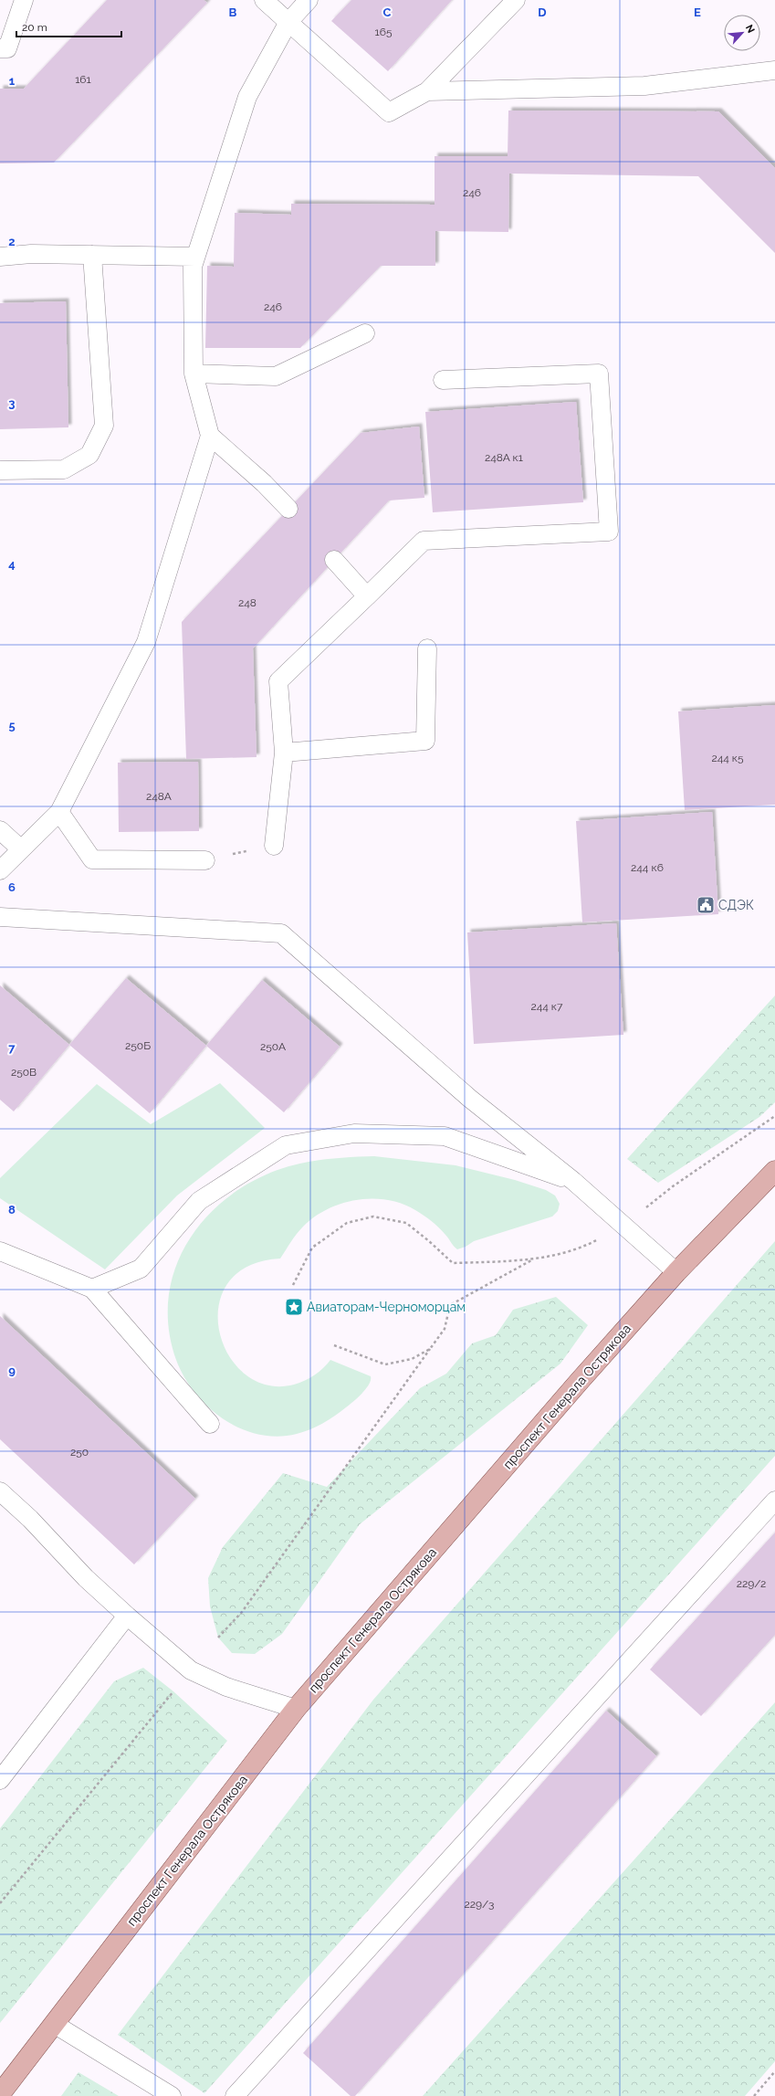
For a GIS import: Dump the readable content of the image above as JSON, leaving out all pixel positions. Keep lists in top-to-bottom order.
{
  "streets": {
    "main road": ["проспект Генерала Острякова"]
  },
  "places": {
    "public building": ["СДЭК"],
    "place": ["Авиаторам-Черноморцам"]
  },
  "house_numbers": [
    "165",
    "161",
    "246",
    "246",
    "248А к1",
    "248",
    "244 к5",
    "248А",
    "244 к6",
    "244 к7",
    "250Б",
    "250А",
    "250В",
    "250",
    "229/2",
    "229/3"
  ],
  "scale_bar": "20 m",
  "north": "top right",
  "grid": {
    "columns": [
      "B",
      "C",
      "D",
      "E"
    ],
    "rows": [
      "1",
      "2",
      "3",
      "4",
      "5",
      "6",
      "7",
      "8",
      "9"
    ]
  }
}
